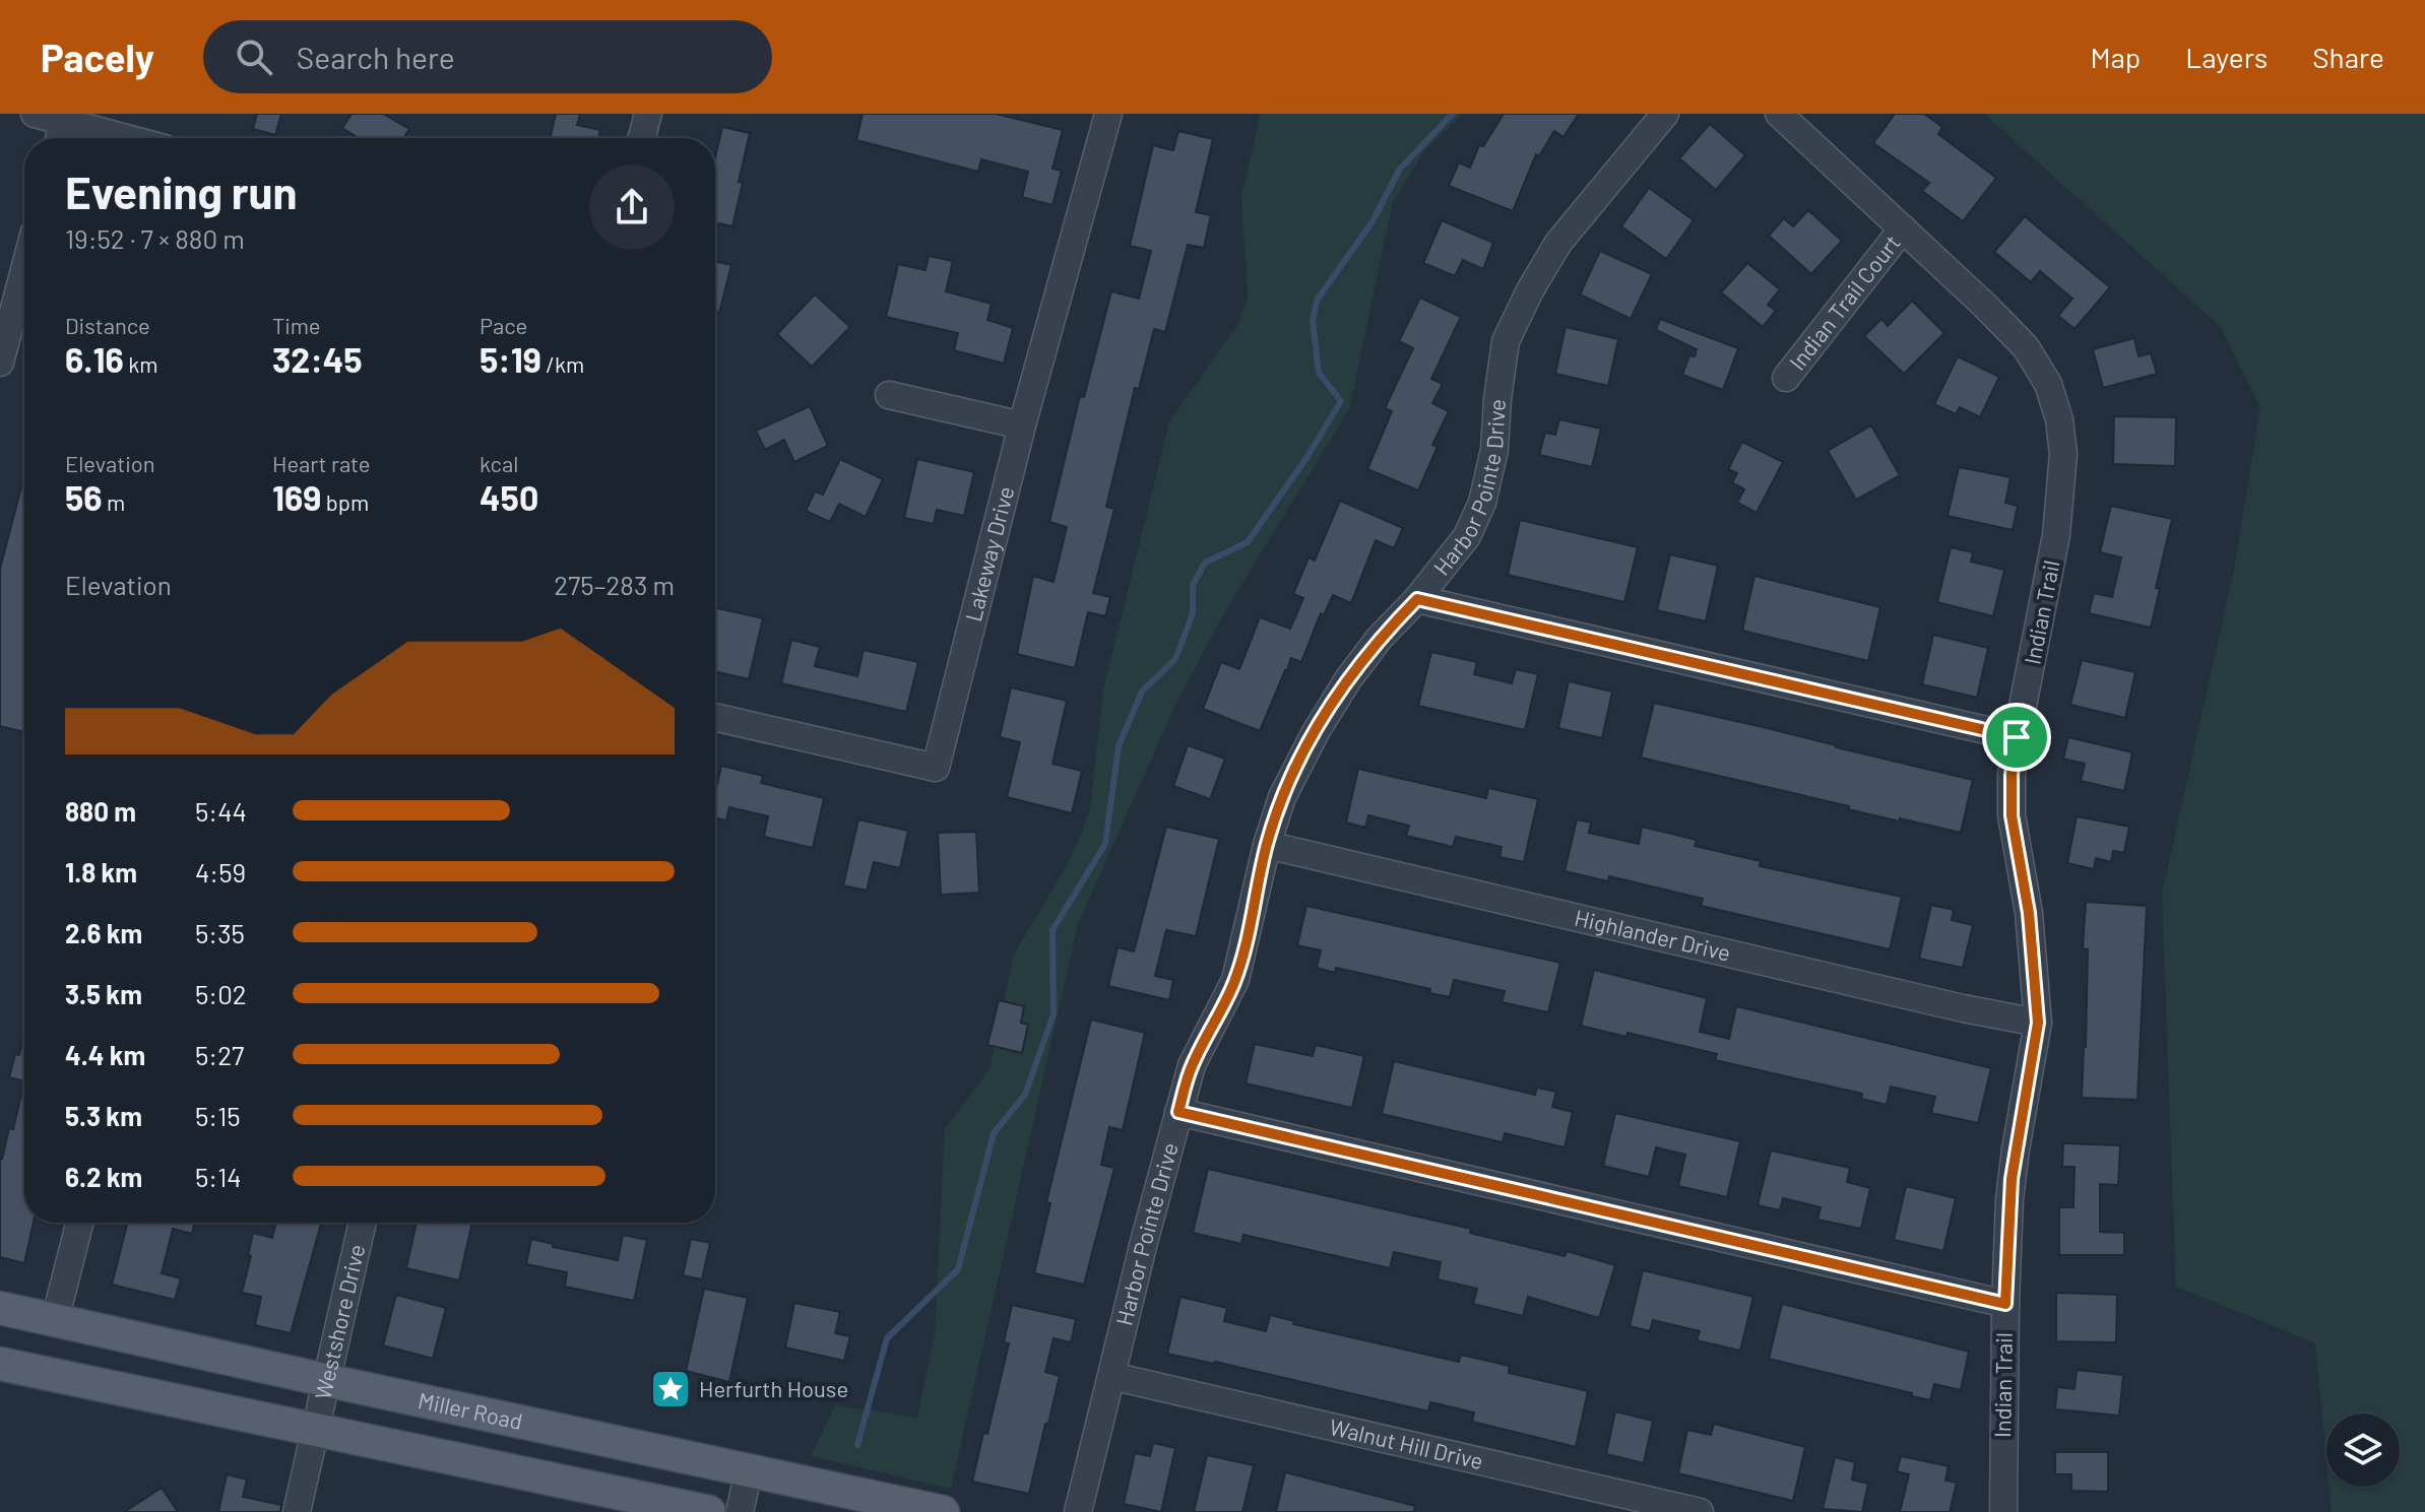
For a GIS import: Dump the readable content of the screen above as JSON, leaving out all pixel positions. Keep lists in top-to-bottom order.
{
  "streets": {
    "main road": ["Miller Road"],
    "street": [
      "Indian Trail Court",
      "Harbor Pointe Drive",
      "Lakeway Drive",
      "Indian Trail",
      "Highlander Drive",
      "Westshore Drive",
      "Walnut Hill Drive"
    ]
  },
  "crossings": [
    ["Indian Trail Court", "Indian Trail"],
    ["Harbor Pointe Drive", "Highlander Drive"],
    ["Harbor Pointe Drive", "Walnut Hill Drive"],
    ["Indian Trail", "Highlander Drive"],
    ["Westshore Drive", "Miller Road"]
  ],
  "places": {
    "place": ["Herfurth House"]
  },
  "page": {
    "header": "Pacely",
    "search": "Search here",
    "nav": ["Map", "Layers", "Share"],
    "heading": ["Evening run", "19:52 · 7 × 880 m"],
    "stats": [
      ["Distance", "6.16 km"],
      ["Time", "32:45"],
      ["Pace", "5:19 /km"],
      ["Elevation", "56 m"],
      ["Heart rate", "169 bpm"],
      ["kcal", "450"]
    ],
    "chart": ["Elevation", "275–283 m"],
    "list": [
      {
        "name": "880 m",
        "note": "5:44"
      },
      {
        "name": "1.8 km",
        "note": "4:59"
      },
      {
        "name": "2.6 km",
        "note": "5:35"
      },
      {
        "name": "3.5 km",
        "note": "5:02"
      },
      {
        "name": "4.4 km",
        "note": "5:27"
      },
      {
        "name": "5.3 km",
        "note": "5:15"
      },
      {
        "name": "6.2 km",
        "note": "5:14"
      }
    ]
  }
}
